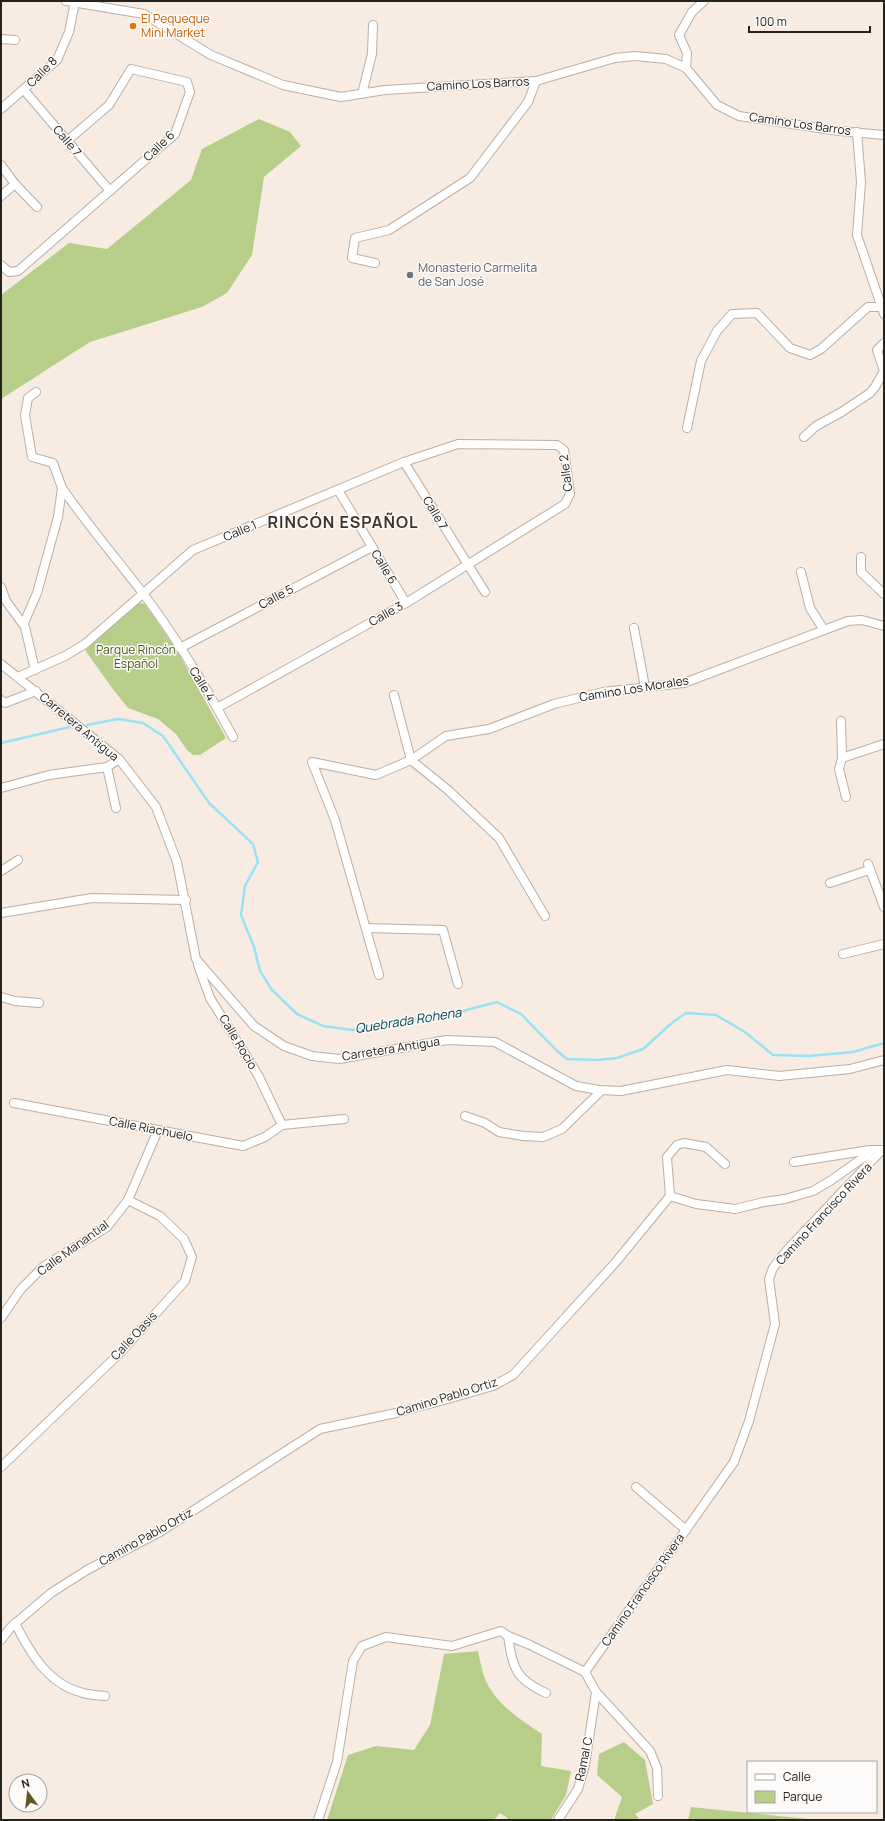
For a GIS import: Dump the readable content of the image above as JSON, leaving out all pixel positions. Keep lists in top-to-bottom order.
{
  "streets": {
    "street": [
      "Calle 8",
      "Camino Los Barros",
      "Calle 7",
      "Calle 6",
      "Calle 2",
      "Calle 1",
      "Calle 5",
      "Calle 3",
      "Calle 4",
      "Camino Los Morales",
      "Carretera Antigua",
      "Calle Rocío",
      "Calle Riachuelo",
      "Camino Francisco Rivera",
      "Calle Manantial",
      "Calle Oasis",
      "Camino Pablo Ortiz",
      "Ramal C"
    ]
  },
  "crossings": [
    ["Calle 8", "Camino Los Barros"],
    ["Calle 8", "Calle 7"],
    ["Calle 7", "Calle 6"],
    ["Calle 7", "Calle 1"],
    ["Calle 7", "Calle 3"],
    ["Calle 6", "Calle 1"],
    ["Calle 6", "Calle 5"],
    ["Calle 6", "Calle 3"],
    ["Calle 2", "Calle 1"],
    ["Calle 2", "Calle 3"],
    ["Calle 1", "Calle 4"],
    ["Calle 1", "Carretera Antigua"],
    ["Calle 5", "Calle 4"],
    ["Calle 3", "Calle 4"],
    ["Carretera Antigua", "Calle Rocío"],
    ["Calle Rocío", "Calle Riachuelo"],
    ["Calle Riachuelo", "Calle Manantial"],
    ["Calle Manantial", "Calle Oasis"]
  ],
  "districts": ["RINCÓN ESPAÑOL"],
  "water": ["Quebrada Rohena"],
  "parks": ["Parque Rincón Español"],
  "places": ["El Pequeque Mini Market", "Monasterio Carmelita de San José"],
  "legend": ["Calle", "Parque"],
  "scale_bar": "100 m",
  "north": "top"
}
